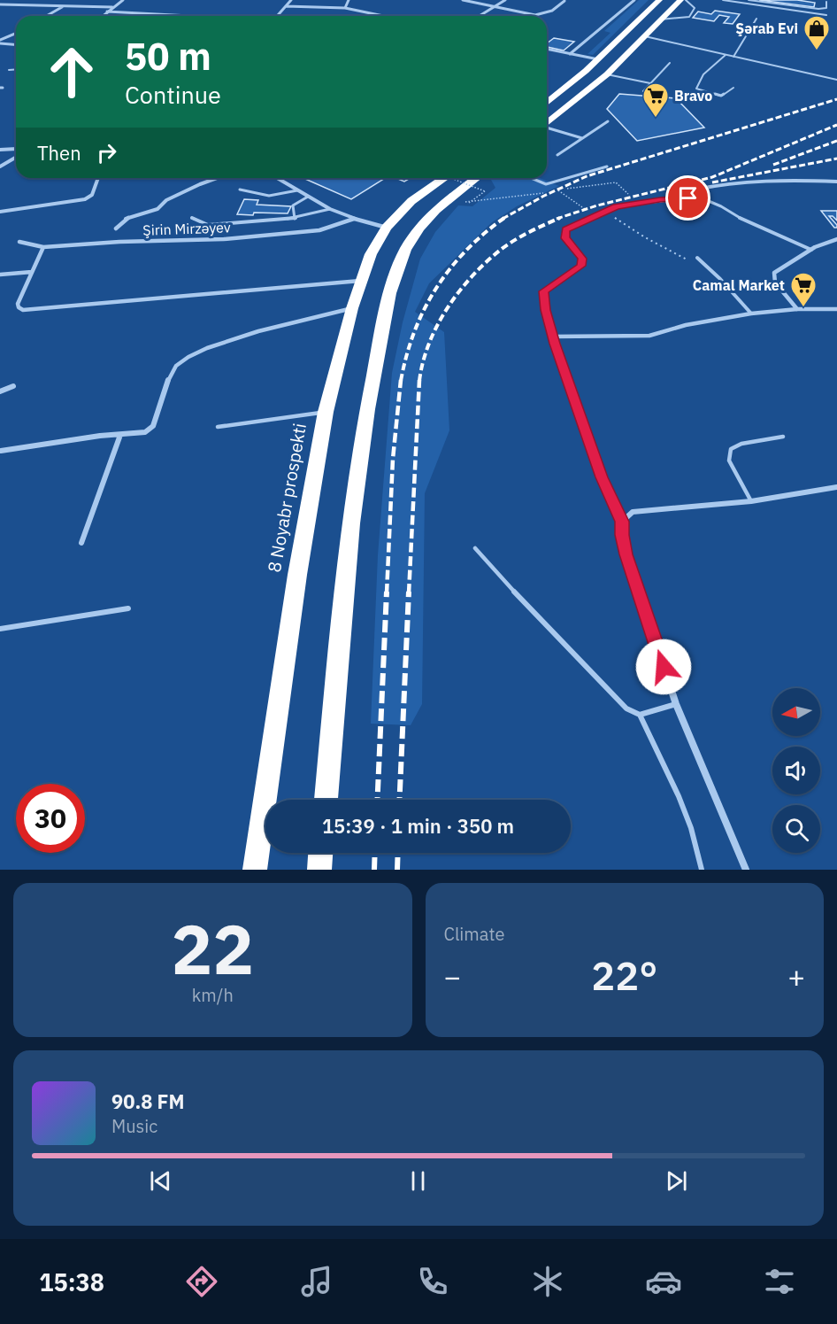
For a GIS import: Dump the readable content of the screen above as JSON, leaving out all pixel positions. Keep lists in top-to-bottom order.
{
  "streets": {
    "highway": ["8 Noyabr prospekti"],
    "street": ["Şirin Mirzəyev"]
  },
  "places": {
    "shop": ["Şərab Evi"],
    "supermarket": ["Bravo", "Camal Market"]
  },
  "north": "left",
  "page": {
    "turn": ["50 m", "Continue"],
    "then": "Then",
    "limit": "30",
    "trip": "15:39 · 1 min · 350 m",
    "tile": [
      ["22", "km/h"],
      "Climate"
    ],
    "heat": ["−", "22°", "+"],
    "song": ["90.8 FM", "Music"],
    "tabs": "15:38"
  }
}
